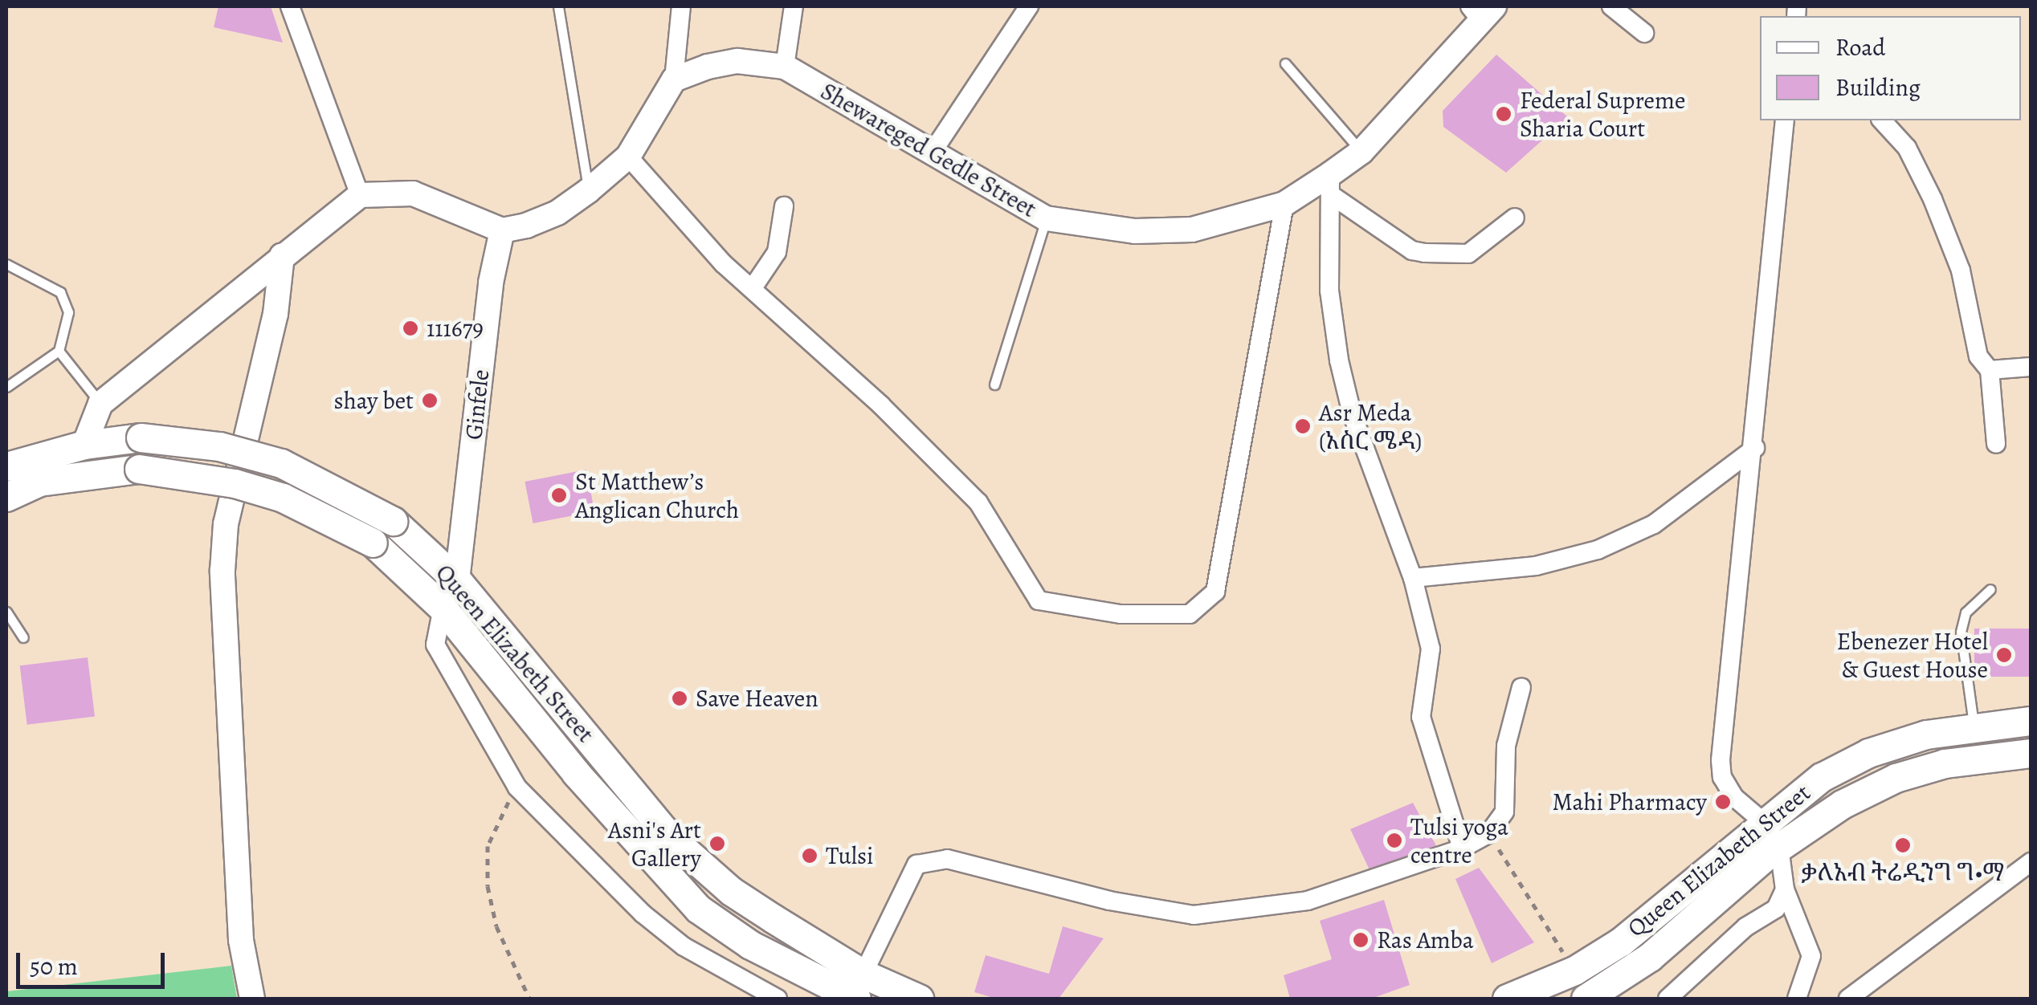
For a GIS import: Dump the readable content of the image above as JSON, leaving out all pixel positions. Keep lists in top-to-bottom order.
{
  "streets": {
    "main road": ["Queen Elizabeth Street"],
    "street": ["Shewareged Gedle Street", "Ginfele"]
  },
  "crossings": [
    ["Ginfele", "Queen Elizabeth Street"]
  ],
  "places": [
    "Federal Supreme Sharia Court",
    "111679",
    "shay bet",
    "Asr Meda (አስር ሜዳ)",
    "St Matthew’s Anglican Church",
    "Ebenezer Hotel & Guest House",
    "Save Heaven",
    "Mahi Pharmacy",
    "Tulsi yoga centre",
    "Asni's Art Gallery",
    "ቃለአብ ትሬዲንግ ግ•ማ",
    "Tulsi",
    "Ras Amba"
  ],
  "legend": ["Road", "Building"],
  "scale_bar": "50 m"
}
